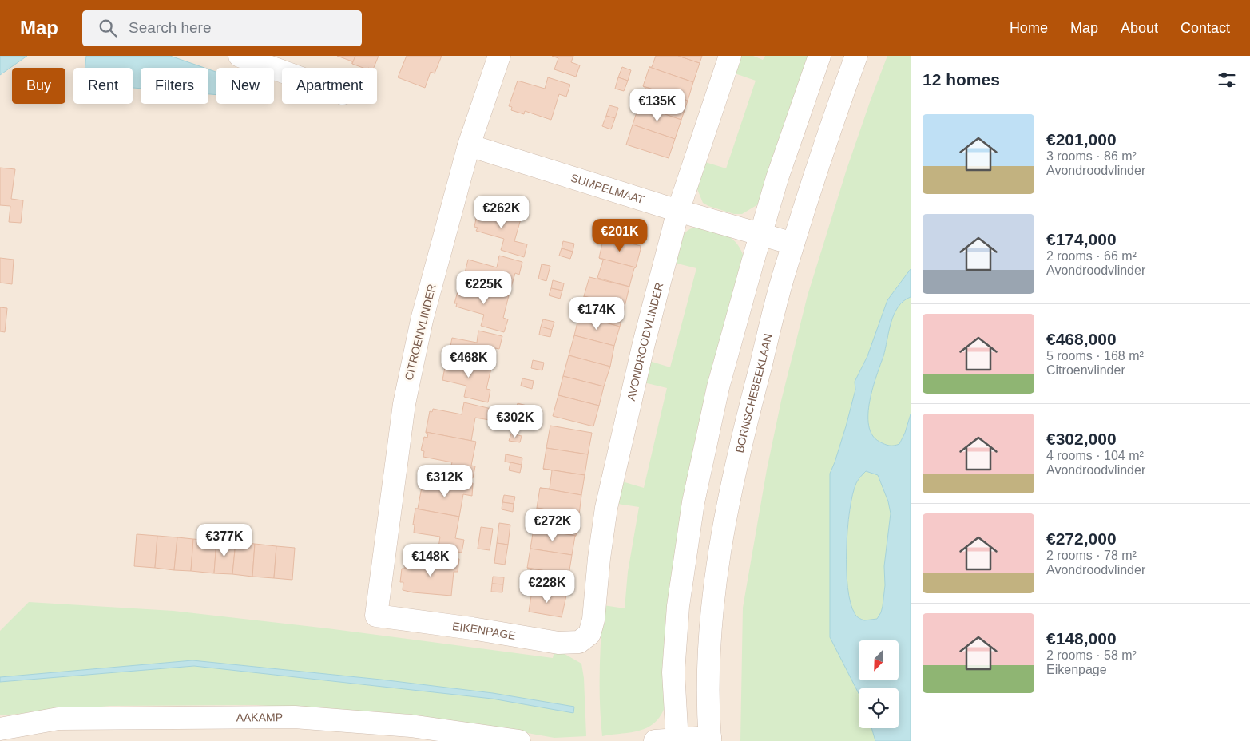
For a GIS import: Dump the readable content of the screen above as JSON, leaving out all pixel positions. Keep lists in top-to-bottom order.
{
  "streets": {
    "street": [
      "SUMPELMAAT",
      "CITROENVLINDER",
      "AVONDROODVLINDER",
      "BORNSCHEBEEKLAAN",
      "EIKENPAGE",
      "AAKAMP"
    ]
  },
  "crossings": [
    ["SUMPELMAAT", "CITROENVLINDER"],
    ["SUMPELMAAT", "AVONDROODVLINDER"],
    ["SUMPELMAAT", "BORNSCHEBEEKLAAN"],
    ["CITROENVLINDER", "EIKENPAGE"],
    ["AVONDROODVLINDER", "EIKENPAGE"]
  ],
  "north": "bottom left",
  "page": {
    "header": "Map",
    "search": "Search here",
    "nav": [
      "Home",
      "Map",
      "About",
      "Contact"
    ],
    "heading": "12 homes",
    "chip": [
      "Buy",
      "Rent",
      "Filters",
      "New",
      "Apartment"
    ],
    "price": [
      "€135K",
      "€262K",
      "€201K",
      "€225K",
      "€174K",
      "€468K",
      "€302K",
      "€312K",
      "€272K",
      "€377K",
      "€148K",
      "€228K"
    ],
    "list": [
      {
        "name": "€201,000",
        "note": "3 rooms · 86 m² · Avondroodvlinder"
      },
      {
        "name": "€174,000",
        "note": "2 rooms · 66 m² · Avondroodvlinder"
      },
      {
        "name": "€468,000",
        "note": "5 rooms · 168 m² · Citroenvlinder"
      },
      {
        "name": "€302,000",
        "note": "4 rooms · 104 m² · Avondroodvlinder"
      },
      {
        "name": "€272,000",
        "note": "2 rooms · 78 m² · Avondroodvlinder"
      },
      {
        "name": "€148,000",
        "note": "2 rooms · 58 m² · Eikenpage"
      }
    ]
  }
}
